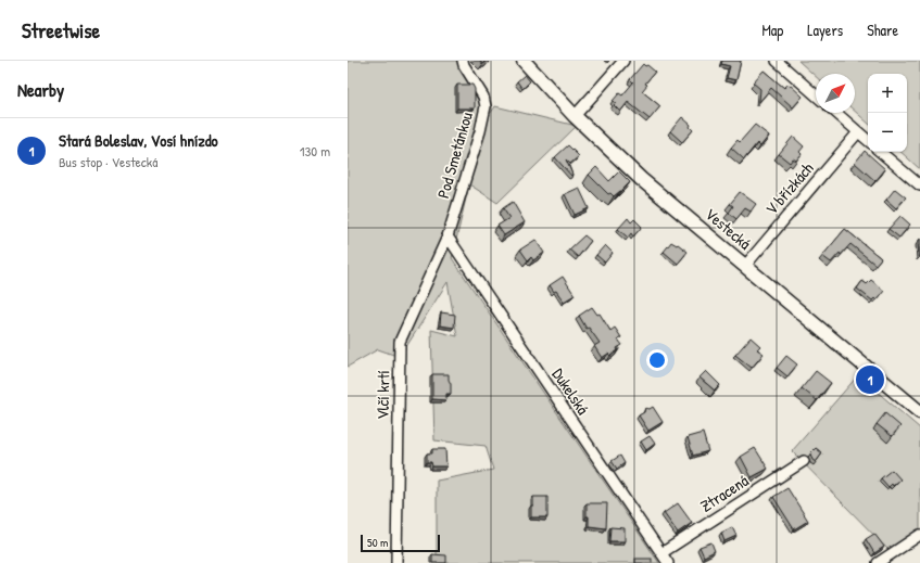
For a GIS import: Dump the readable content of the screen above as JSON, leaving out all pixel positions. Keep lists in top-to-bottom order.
{
  "streets": {
    "street": [
      "Pod Smetánkou",
      "V břízkách",
      "Vestecká",
      "Dukelská",
      "Vlčí krtí",
      "Ztracená"
    ]
  },
  "crossings": [
    ["Pod Smetánkou", "Dukelská"],
    ["Pod Smetánkou", "Vlčí krtí"],
    ["V břízkách", "Vestecká"],
    ["Dukelská", "Vlčí krtí"],
    ["Dukelská", "Ztracená"]
  ],
  "scale_bar": "50 m",
  "north": "top right",
  "page": {
    "header": "Streetwise",
    "nav": ["Map", "Layers", "Share"],
    "heading": "Nearby",
    "map_buttons": ["+", "−"],
    "list": [
      {
        "mark": "1",
        "name": "Stará Boleslav, Vosí hnízdo",
        "note": "Bus stop · Vestecká",
        "value": "130 m"
      }
    ],
    "pins": "1",
    "scale": "50 m"
  }
}
